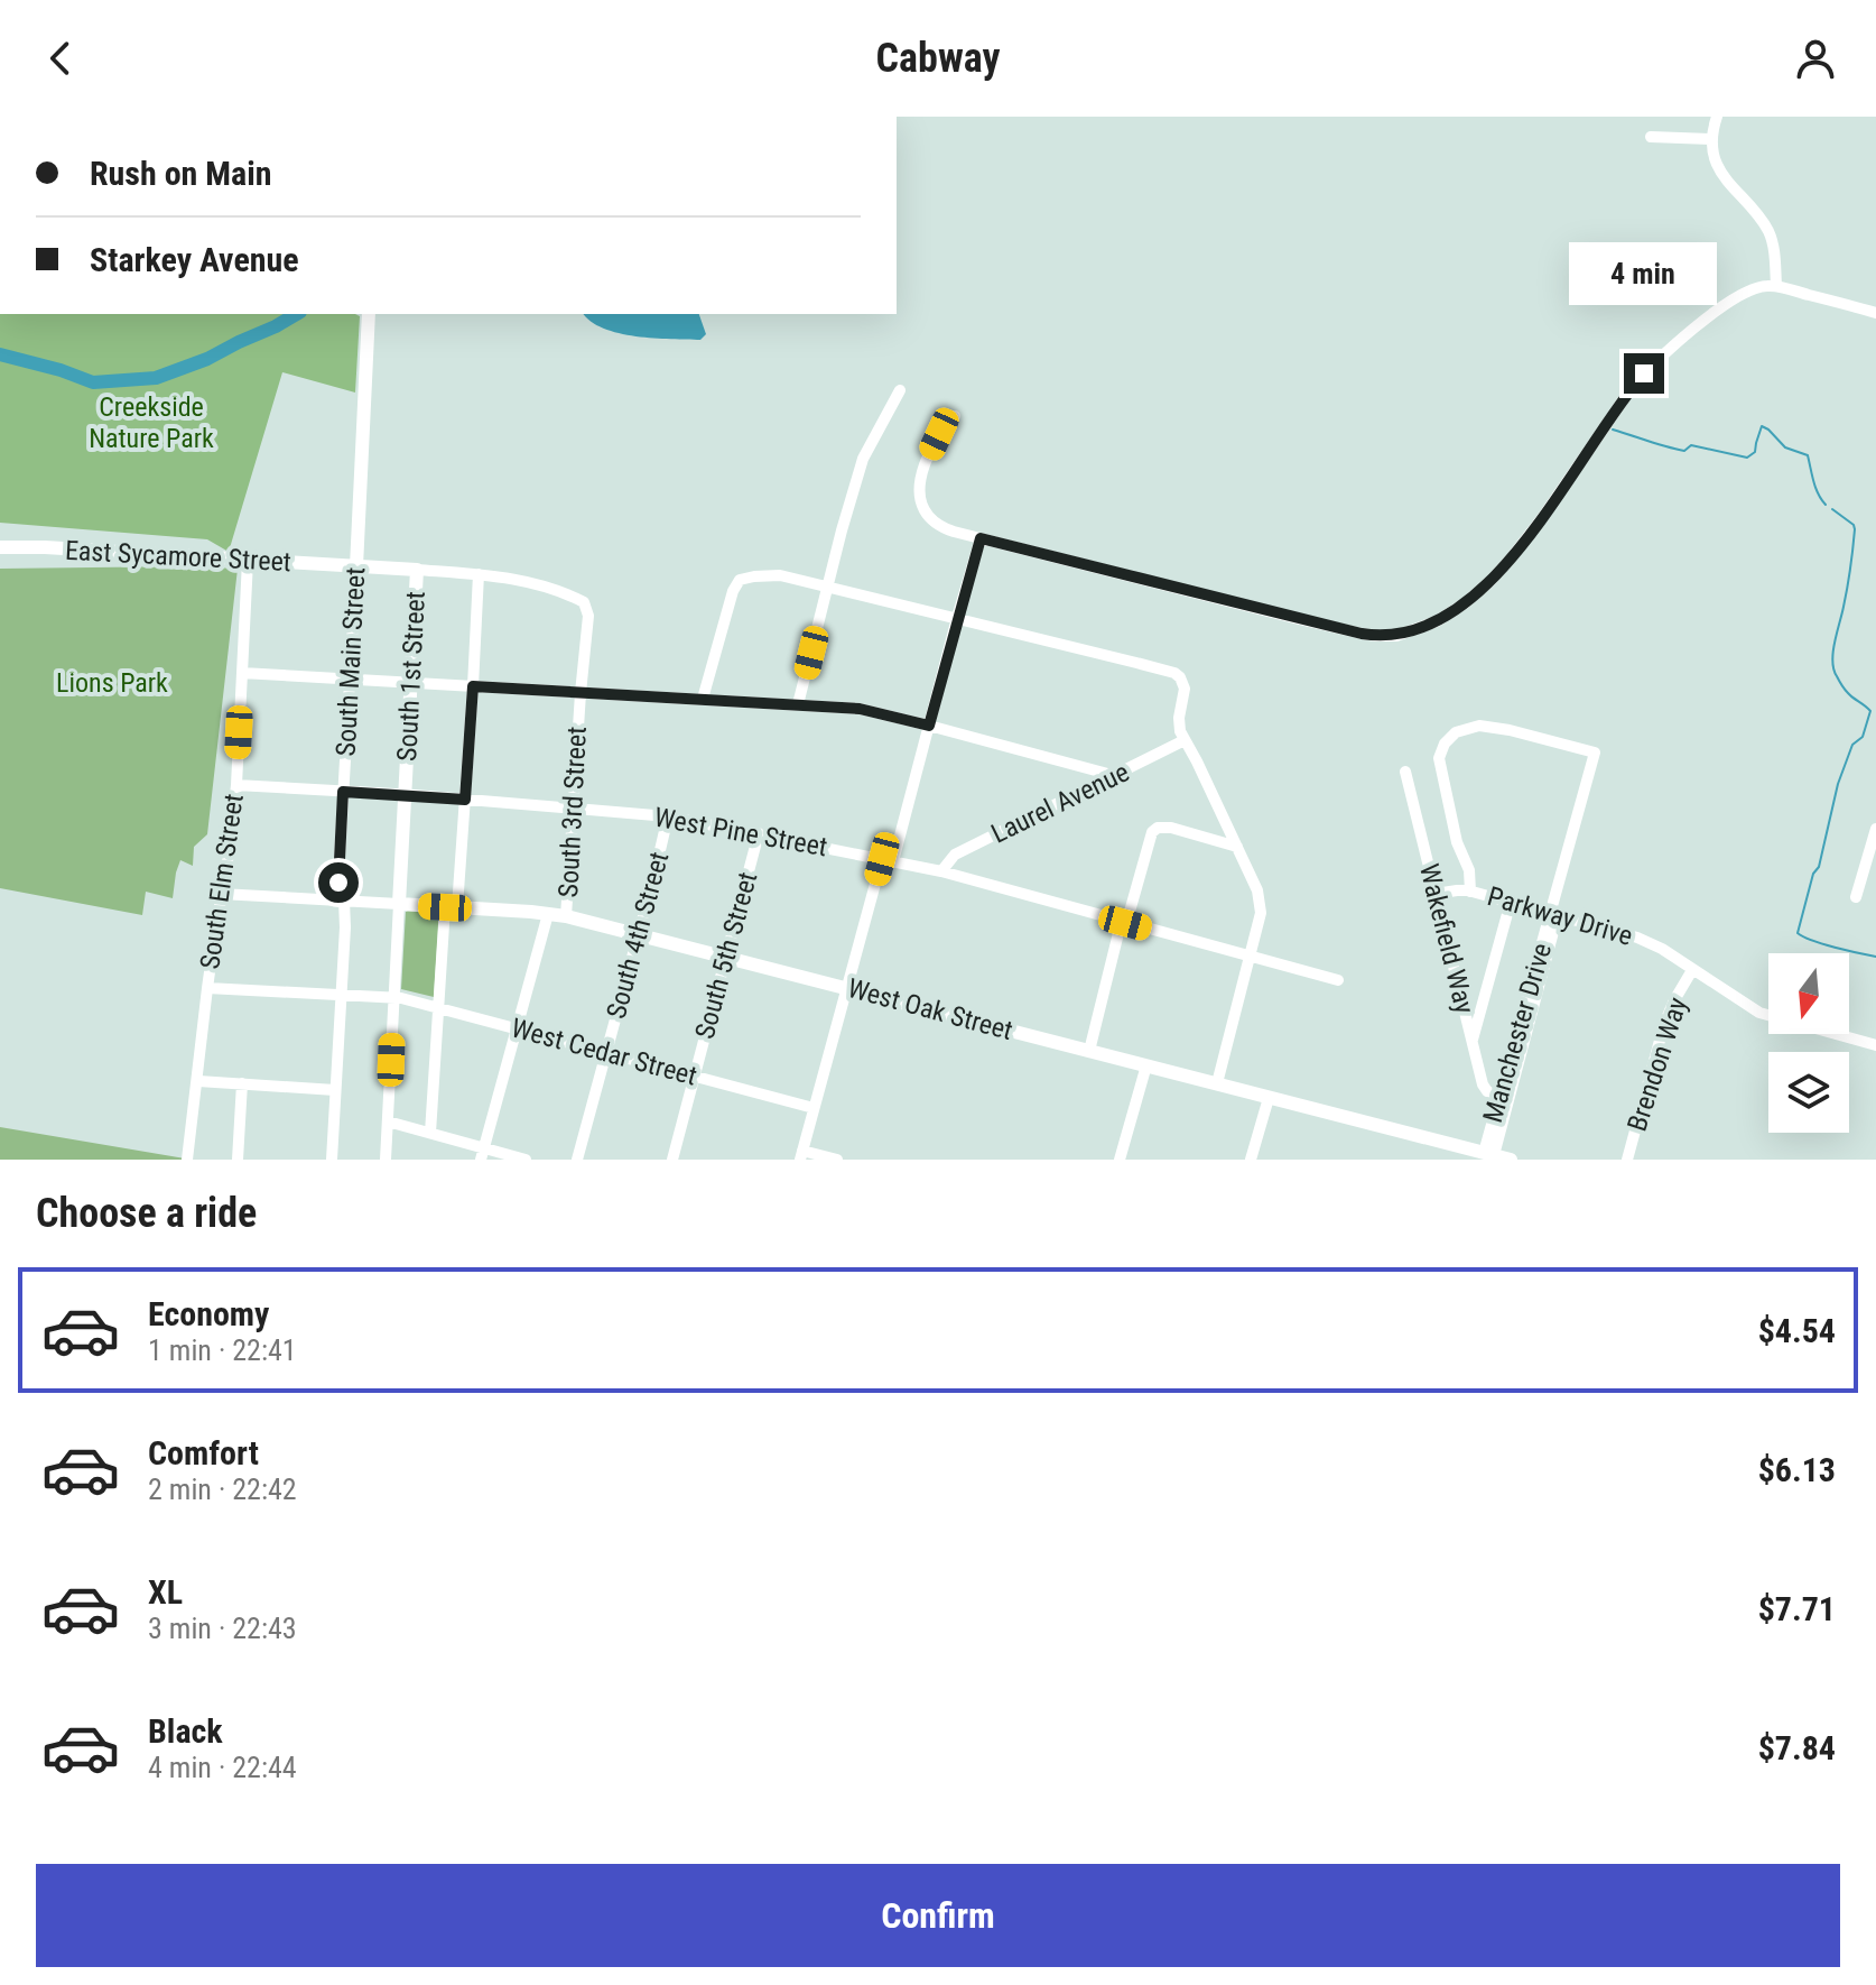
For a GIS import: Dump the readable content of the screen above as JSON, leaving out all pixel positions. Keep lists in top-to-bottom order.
{
  "streets": {
    "main road": [
      "East Sycamore Street",
      "South Main Street",
      "South 1st Street",
      "West Oak Street"
    ],
    "street": [
      "Laurel Avenue",
      "South 3rd Street",
      "West Pine Street",
      "South Elm Street",
      "Parkway Drive",
      "South 4th Street",
      "Wakefield Way",
      "South 5th Street",
      "Manchester Drive",
      "West Cedar Street",
      "Brendon Way"
    ]
  },
  "crossings": [
    ["East Sycamore Street", "South Main Street"],
    ["East Sycamore Street", "South 1st Street"],
    ["East Sycamore Street", "South Elm Street"],
    ["South Main Street", "West Pine Street"],
    ["South Main Street", "West Oak Street"],
    ["South Main Street", "West Cedar Street"],
    ["South 1st Street", "West Pine Street"],
    ["South 1st Street", "West Oak Street"],
    ["South 1st Street", "West Cedar Street"],
    ["Laurel Avenue", "West Pine Street"],
    ["South 3rd Street", "West Pine Street"],
    ["South 3rd Street", "West Oak Street"],
    ["South 3rd Street", "West Cedar Street"],
    ["West Pine Street", "South Elm Street"],
    ["West Pine Street", "South 4th Street"],
    ["West Pine Street", "South 5th Street"],
    ["South Elm Street", "West Oak Street"],
    ["South Elm Street", "West Cedar Street"],
    ["Parkway Drive", "Wakefield Way"],
    ["Parkway Drive", "Manchester Drive"],
    ["Parkway Drive", "Brendon Way"],
    ["South 4th Street", "West Oak Street"],
    ["South 4th Street", "West Cedar Street"],
    ["Wakefield Way", "Manchester Drive"],
    ["South 5th Street", "West Oak Street"],
    ["South 5th Street", "West Cedar Street"],
    ["West Oak Street", "Manchester Drive"]
  ],
  "parks": ["Creekside Nature Park", "Lions Park"],
  "north": "bottom",
  "page": {
    "header": "Cabway",
    "banner": ["Rush on Main", "Starkey Avenue"],
    "bubble": "4 min",
    "heading": "Choose a ride",
    "list": [
      {
        "name": "Economy",
        "note": "1 min · 22:41",
        "value": "$4.54"
      },
      {
        "name": "Comfort",
        "note": "2 min · 22:42",
        "value": "$6.13"
      },
      {
        "name": "XL",
        "note": "3 min · 22:43",
        "value": "$7.71"
      },
      {
        "name": "Black",
        "note": "4 min · 22:44",
        "value": "$7.84"
      }
    ],
    "buttons": "Confirm"
  }
}
